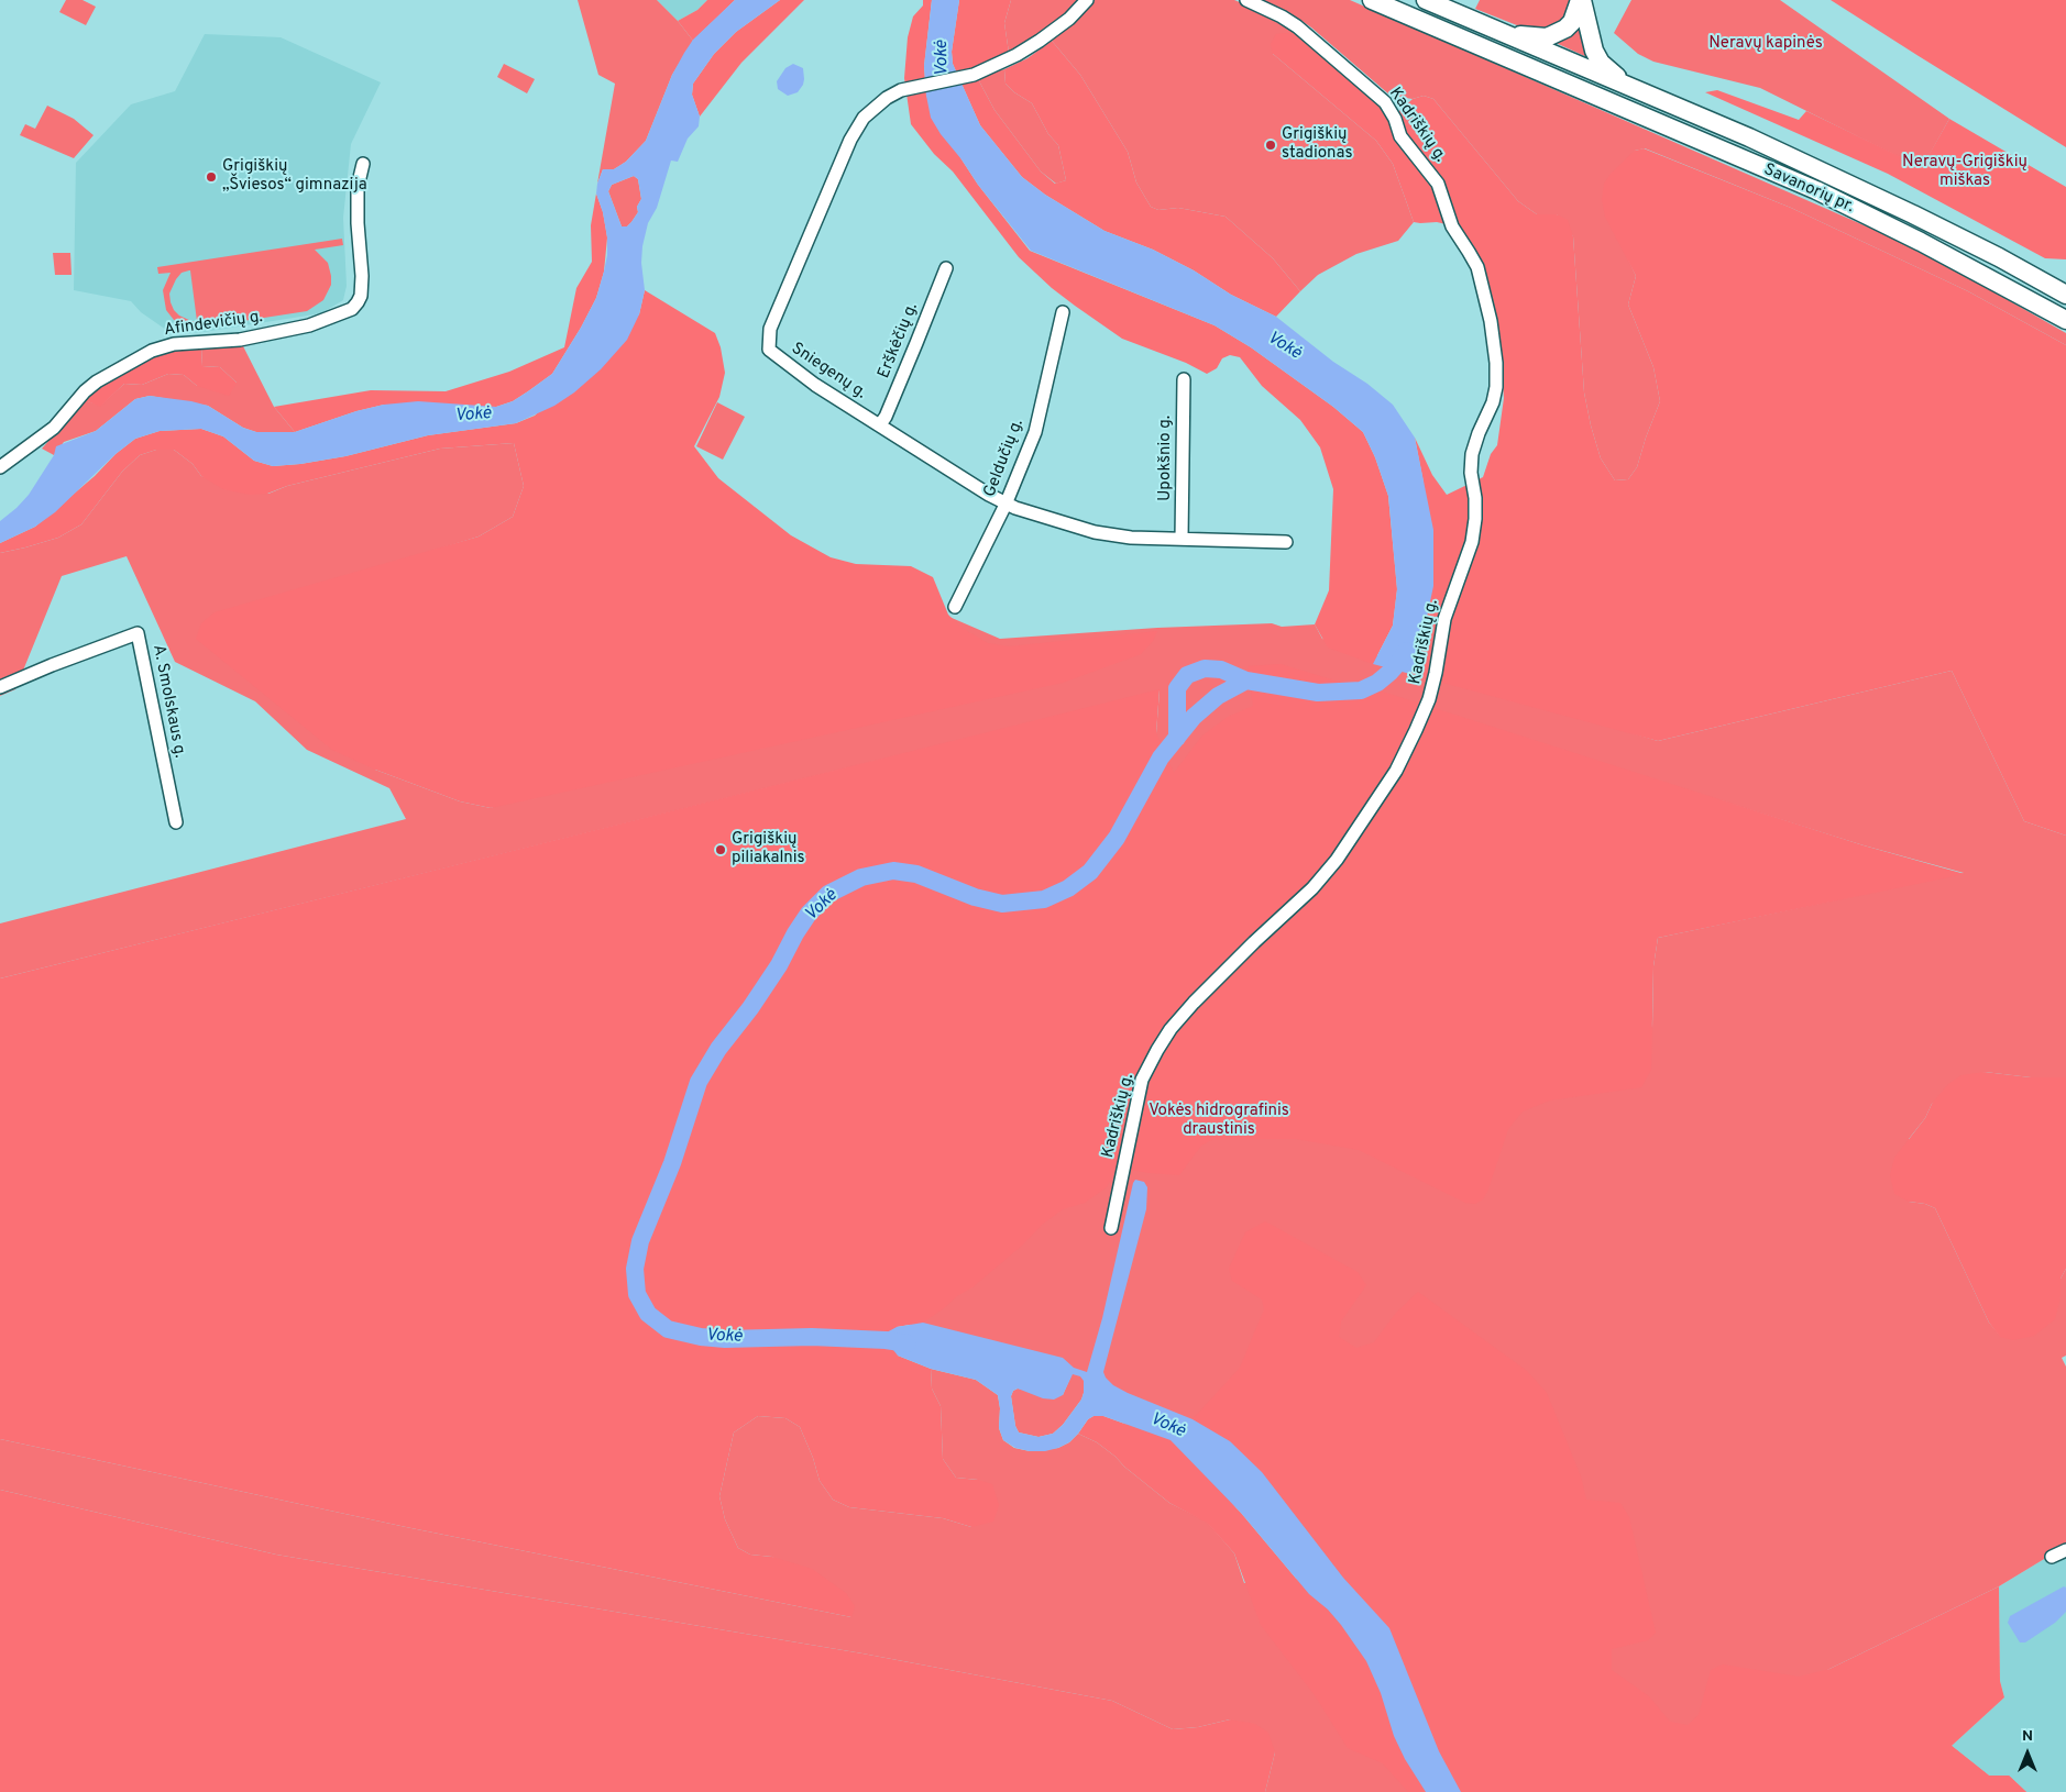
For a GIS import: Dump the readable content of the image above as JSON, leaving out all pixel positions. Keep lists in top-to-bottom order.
{
  "streets": {
    "highway": ["Savanorių pr."],
    "street": [
      "Kadriškių g.",
      "Afindevičių g.",
      "Erškėčių g.",
      "Sniegenų g.",
      "Geldučių g.",
      "Upokšnio g.",
      "A. Smolskaus g."
    ]
  },
  "crossings": [
    ["Erškėčių g.", "Sniegenų g."],
    ["Sniegenų g.", "Geldučių g."],
    ["Sniegenų g.", "Upokšnio g."]
  ],
  "water": ["Vokė"],
  "parks": ["Neravų kapinės", "Neravų-Grigiškių miškas", "Vokės hidrografinis draustinis"],
  "places": ["Grigiškių stadionas", "Grigiškių „Šviesos“ gimnazija", "Grigiškių piliakalnis"],
  "north": "top"
}
